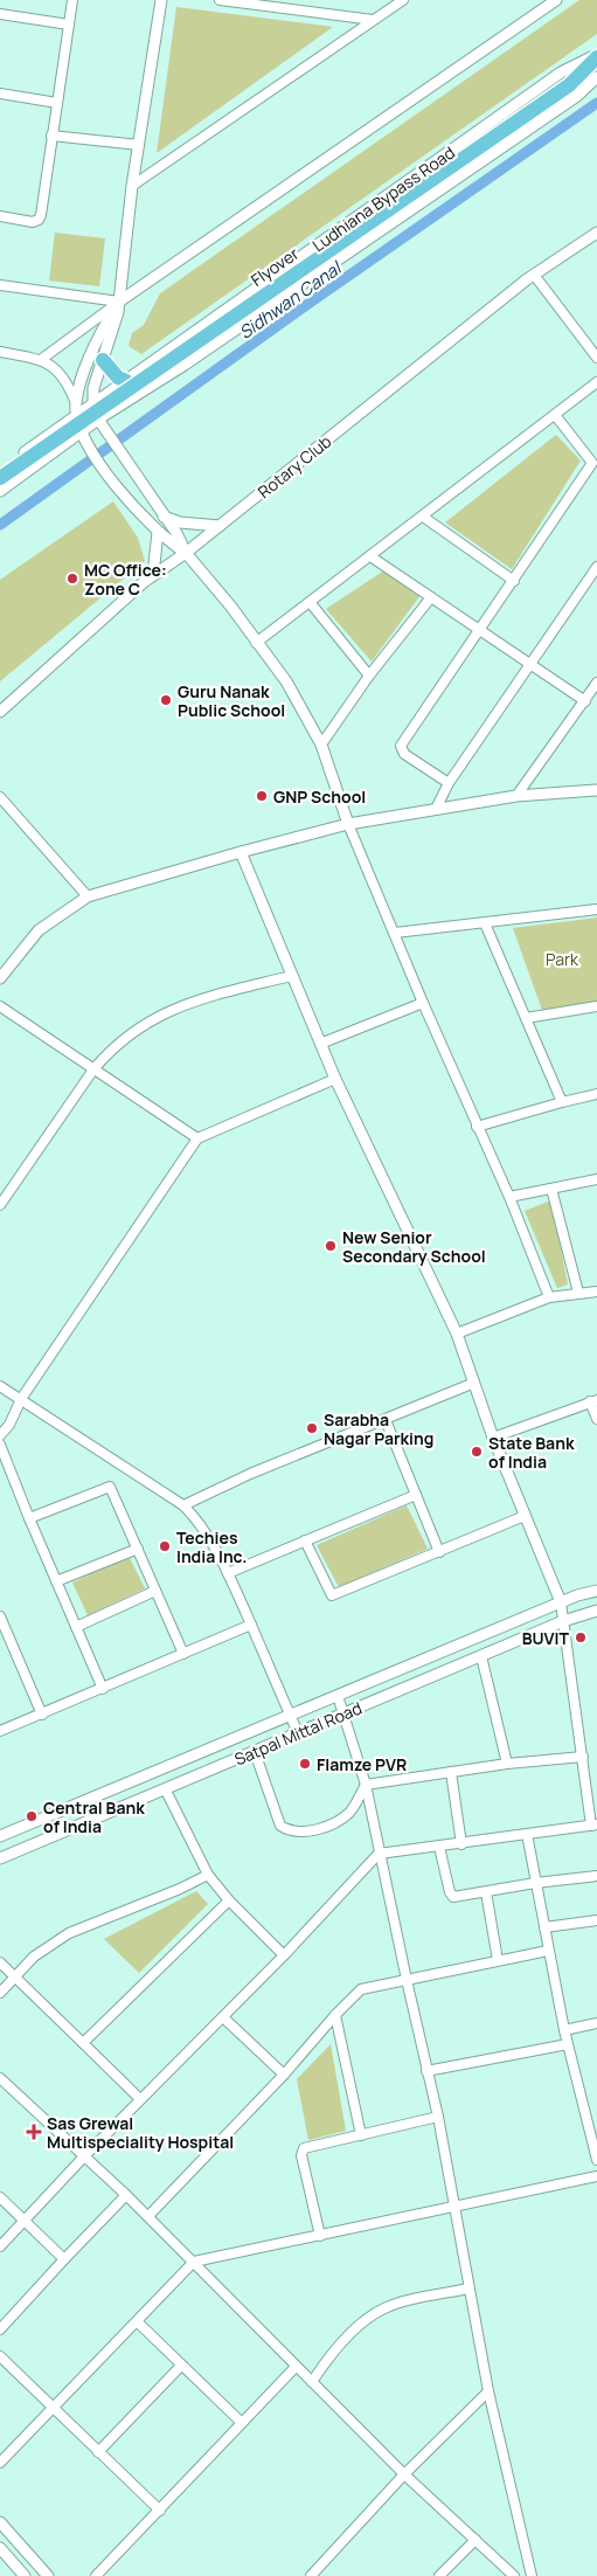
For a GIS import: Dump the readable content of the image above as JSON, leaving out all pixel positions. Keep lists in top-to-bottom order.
{
  "streets": {
    "highway": ["Flyover"],
    "street": ["Ludhiana Bypass Road", "Rotary Club", "Satpal Mittal Road"]
  },
  "crossings": [
    ["Ludhiana Bypass Road", "Flyover"]
  ],
  "water": ["Sidhwan Canal"],
  "parks": ["Park"],
  "places": {
    "other": [
      "MC Office: Zone C",
      "Guru Nanak Public School",
      "GNP School",
      "New Senior Secondary School",
      "Sarabha Nagar Parking",
      "State Bank of India",
      "Techies India Inc.",
      "BUVIT",
      "Flamze PVR",
      "Central Bank of India"
    ],
    "health": ["Sas Grewal Multispeciality Hospital"]
  }
}
